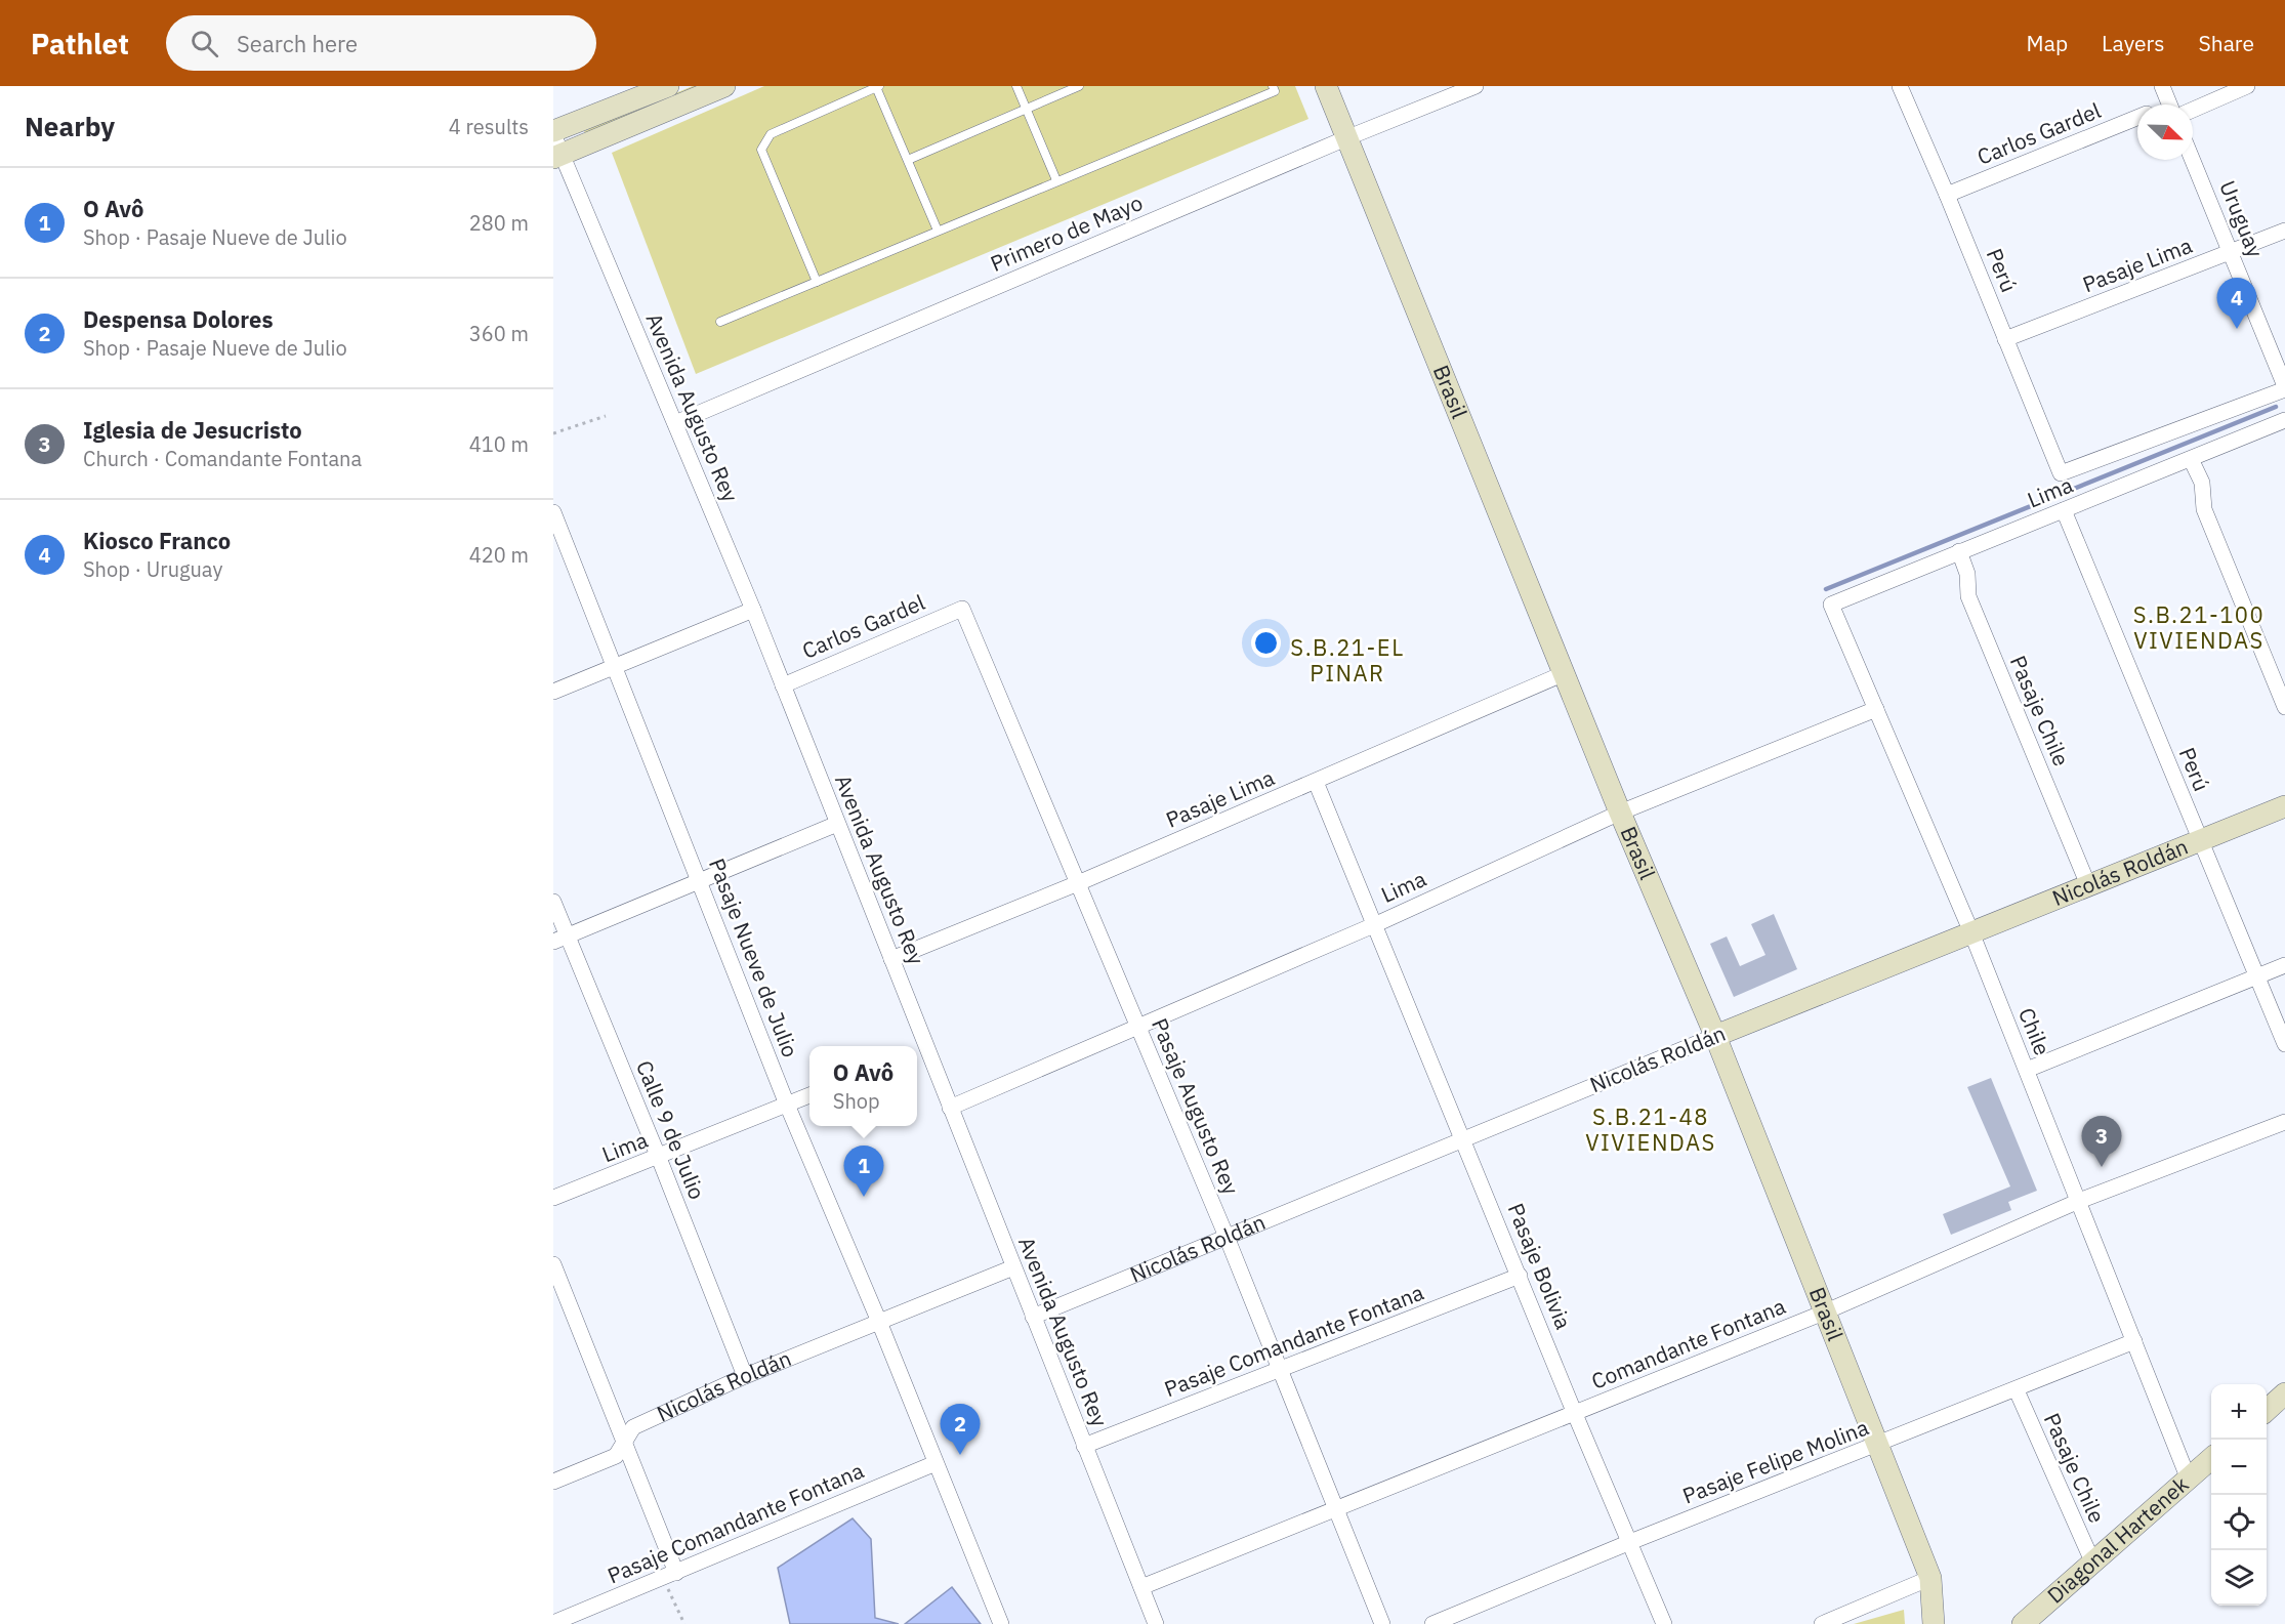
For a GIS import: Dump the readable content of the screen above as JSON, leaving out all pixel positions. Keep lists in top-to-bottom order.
{
  "streets": {
    "street": [
      "Carlos Gardel",
      "Uruguay",
      "Primero de Mayo",
      "Pasaje Lima",
      "Perú",
      "Brasil",
      "Avenida Augusto Rey",
      "Lima",
      "Pasaje Chile",
      "Nicolás Roldán",
      "Pasaje Nueve de Julio",
      "Chile",
      "Pasaje Augusto Rey",
      "Calle 9 de Julio",
      "Pasaje Bolivia",
      "Pasaje Comandante Fontana",
      "Comandante Fontana",
      "Pasaje Felipe Molina",
      "Diagonal Hartenek"
    ]
  },
  "crossings": [
    ["Carlos Gardel", "Perú"],
    ["Carlos Gardel", "Avenida Augusto Rey"],
    ["Carlos Gardel", "Pasaje Augusto Rey"],
    ["Uruguay", "Pasaje Lima"],
    ["Uruguay", "Lima"],
    ["Primero de Mayo", "Brasil"],
    ["Primero de Mayo", "Avenida Augusto Rey"],
    ["Pasaje Lima", "Perú"],
    ["Pasaje Lima", "Brasil"],
    ["Pasaje Lima", "Avenida Augusto Rey"],
    ["Pasaje Lima", "Pasaje Augusto Rey"],
    ["Pasaje Lima", "Pasaje Bolivia"],
    ["Perú", "Lima"],
    ["Perú", "Nicolás Roldán"],
    ["Brasil", "Lima"],
    ["Brasil", "Nicolás Roldán"],
    ["Brasil", "Comandante Fontana"],
    ["Brasil", "Pasaje Felipe Molina"],
    ["Avenida Augusto Rey", "Lima"],
    ["Avenida Augusto Rey", "Nicolás Roldán"],
    ["Avenida Augusto Rey", "Pasaje Comandante Fontana"],
    ["Avenida Augusto Rey", "Comandante Fontana"],
    ["Lima", "Pasaje Chile"],
    ["Lima", "Pasaje Nueve de Julio"],
    ["Lima", "Chile"],
    ["Lima", "Pasaje Augusto Rey"],
    ["Lima", "Calle 9 de Julio"],
    ["Lima", "Pasaje Bolivia"],
    ["Pasaje Chile", "Nicolás Roldán"],
    ["Pasaje Chile", "Pasaje Felipe Molina"],
    ["Pasaje Chile", "Diagonal Hartenek"],
    ["Nicolás Roldán", "Pasaje Nueve de Julio"],
    ["Nicolás Roldán", "Chile"],
    ["Nicolás Roldán", "Pasaje Augusto Rey"],
    ["Nicolás Roldán", "Calle 9 de Julio"],
    ["Nicolás Roldán", "Pasaje Bolivia"],
    ["Pasaje Nueve de Julio", "Pasaje Comandante Fontana"],
    ["Chile", "Comandante Fontana"],
    ["Chile", "Pasaje Felipe Molina"],
    ["Chile", "Diagonal Hartenek"],
    ["Pasaje Augusto Rey", "Pasaje Comandante Fontana"],
    ["Pasaje Augusto Rey", "Comandante Fontana"],
    ["Pasaje Bolivia", "Pasaje Comandante Fontana"],
    ["Pasaje Bolivia", "Comandante Fontana"],
    ["Pasaje Bolivia", "Pasaje Felipe Molina"]
  ],
  "districts": ["S.B.21-100 VIVIENDAS", "S.B.21-EL PINAR", "S.B.21-48 VIVIENDAS"],
  "north": "bottom right",
  "page": {
    "header": "Pathlet",
    "search": "Search here",
    "nav": ["Map", "Layers", "Share"],
    "heading": ["Nearby", "4 results"],
    "list": [
      {
        "mark": "1",
        "name": "O Avô",
        "note": "Shop · Pasaje Nueve de Julio",
        "value": "280 m"
      },
      {
        "mark": "2",
        "name": "Despensa Dolores",
        "note": "Shop · Pasaje Nueve de Julio",
        "value": "360 m"
      },
      {
        "mark": "3",
        "name": "Iglesia de Jesucristo",
        "note": "Church · Comandante Fontana",
        "value": "410 m"
      },
      {
        "mark": "4",
        "name": "Kiosco Franco",
        "note": "Shop · Uruguay",
        "value": "420 m"
      }
    ],
    "pins": [
      "4",
      "3",
      "1",
      "2"
    ],
    "popup": ["O Avô", "Shop"],
    "map_buttons": ["+", "−"]
  }
}
